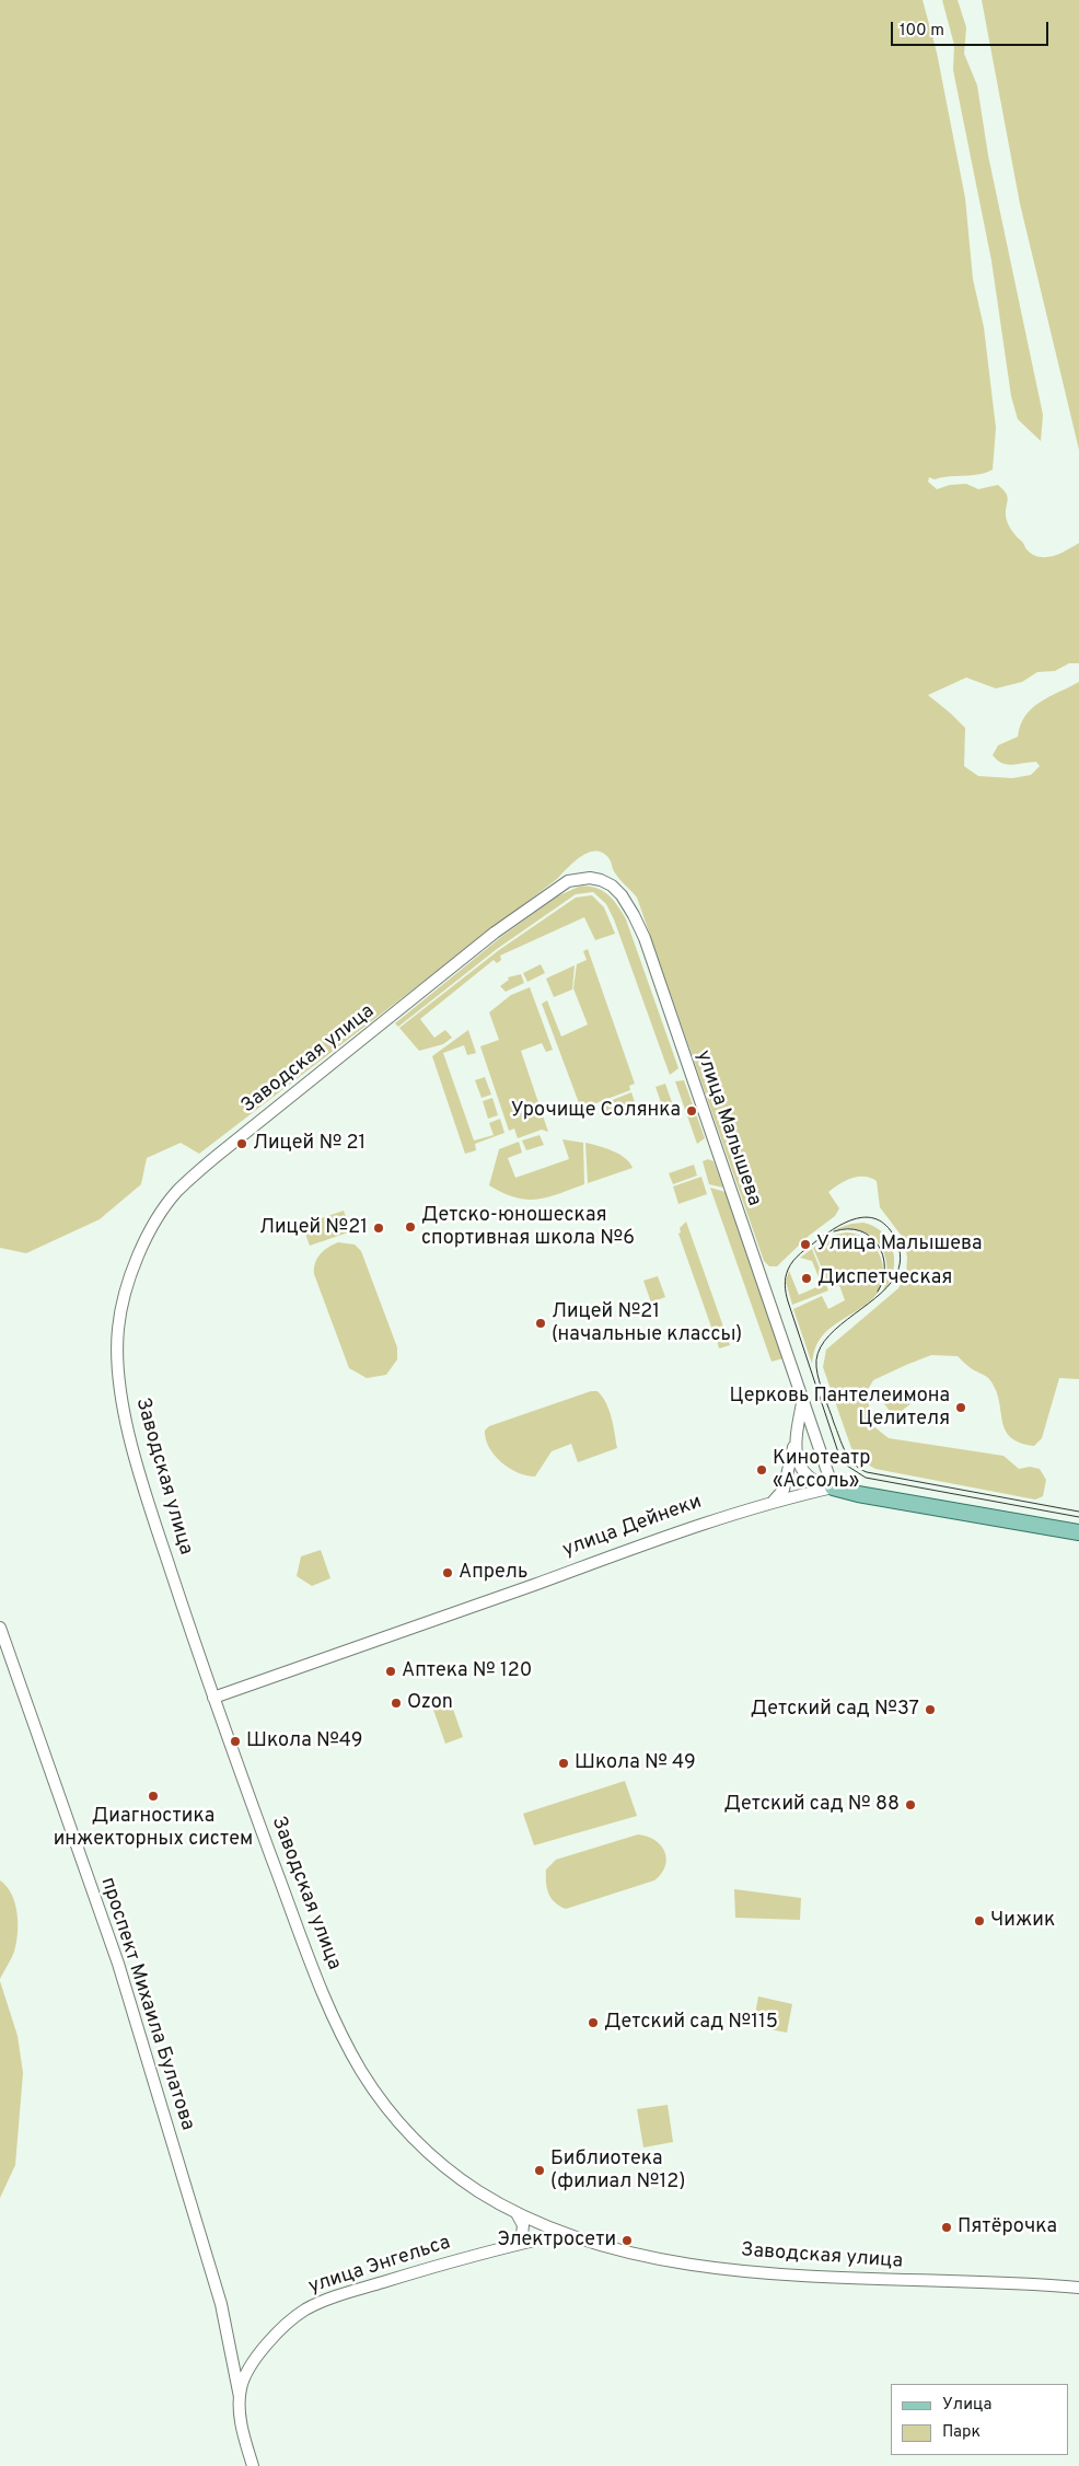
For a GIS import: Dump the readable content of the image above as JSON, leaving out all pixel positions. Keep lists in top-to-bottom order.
{
  "streets": {
    "main road": ["улица Дейнеки"],
    "street": [
      "Заводская улица",
      "улица Малышева",
      "проспект Михаила Булатова",
      "улица Энгельса"
    ]
  },
  "crossings": [
    ["Заводская улица", "улица Малышева"],
    ["Заводская улица", "улица Дейнеки"],
    ["Заводская улица", "улица Энгельса"],
    ["улица Малышева", "улица Дейнеки"],
    ["проспект Михаила Булатова", "улица Энгельса"]
  ],
  "places": [
    "Урочище Солянка",
    "Лицей № 21",
    "Детско-юношеская спортивная школа №6",
    "Лицей №21",
    "Улица Малышева",
    "Диспетческая",
    "Лицей №21 (начальные классы)",
    "Церковь Пантелеимона Целителя",
    "Кинотеатр «Ассоль»",
    "Апрель",
    "Аптека № 120",
    "Ozon",
    "Детский сад №37",
    "Школа №49",
    "Школа № 49",
    "Диагностика инжекторных систем",
    "Детский сад № 88",
    "Чижик",
    "Детский сад №115",
    "Библиотека (филиал №12)",
    "Пятёрочка",
    "Электросети"
  ],
  "legend": ["Улица", "Парк"],
  "scale_bar": "100 m"
}
